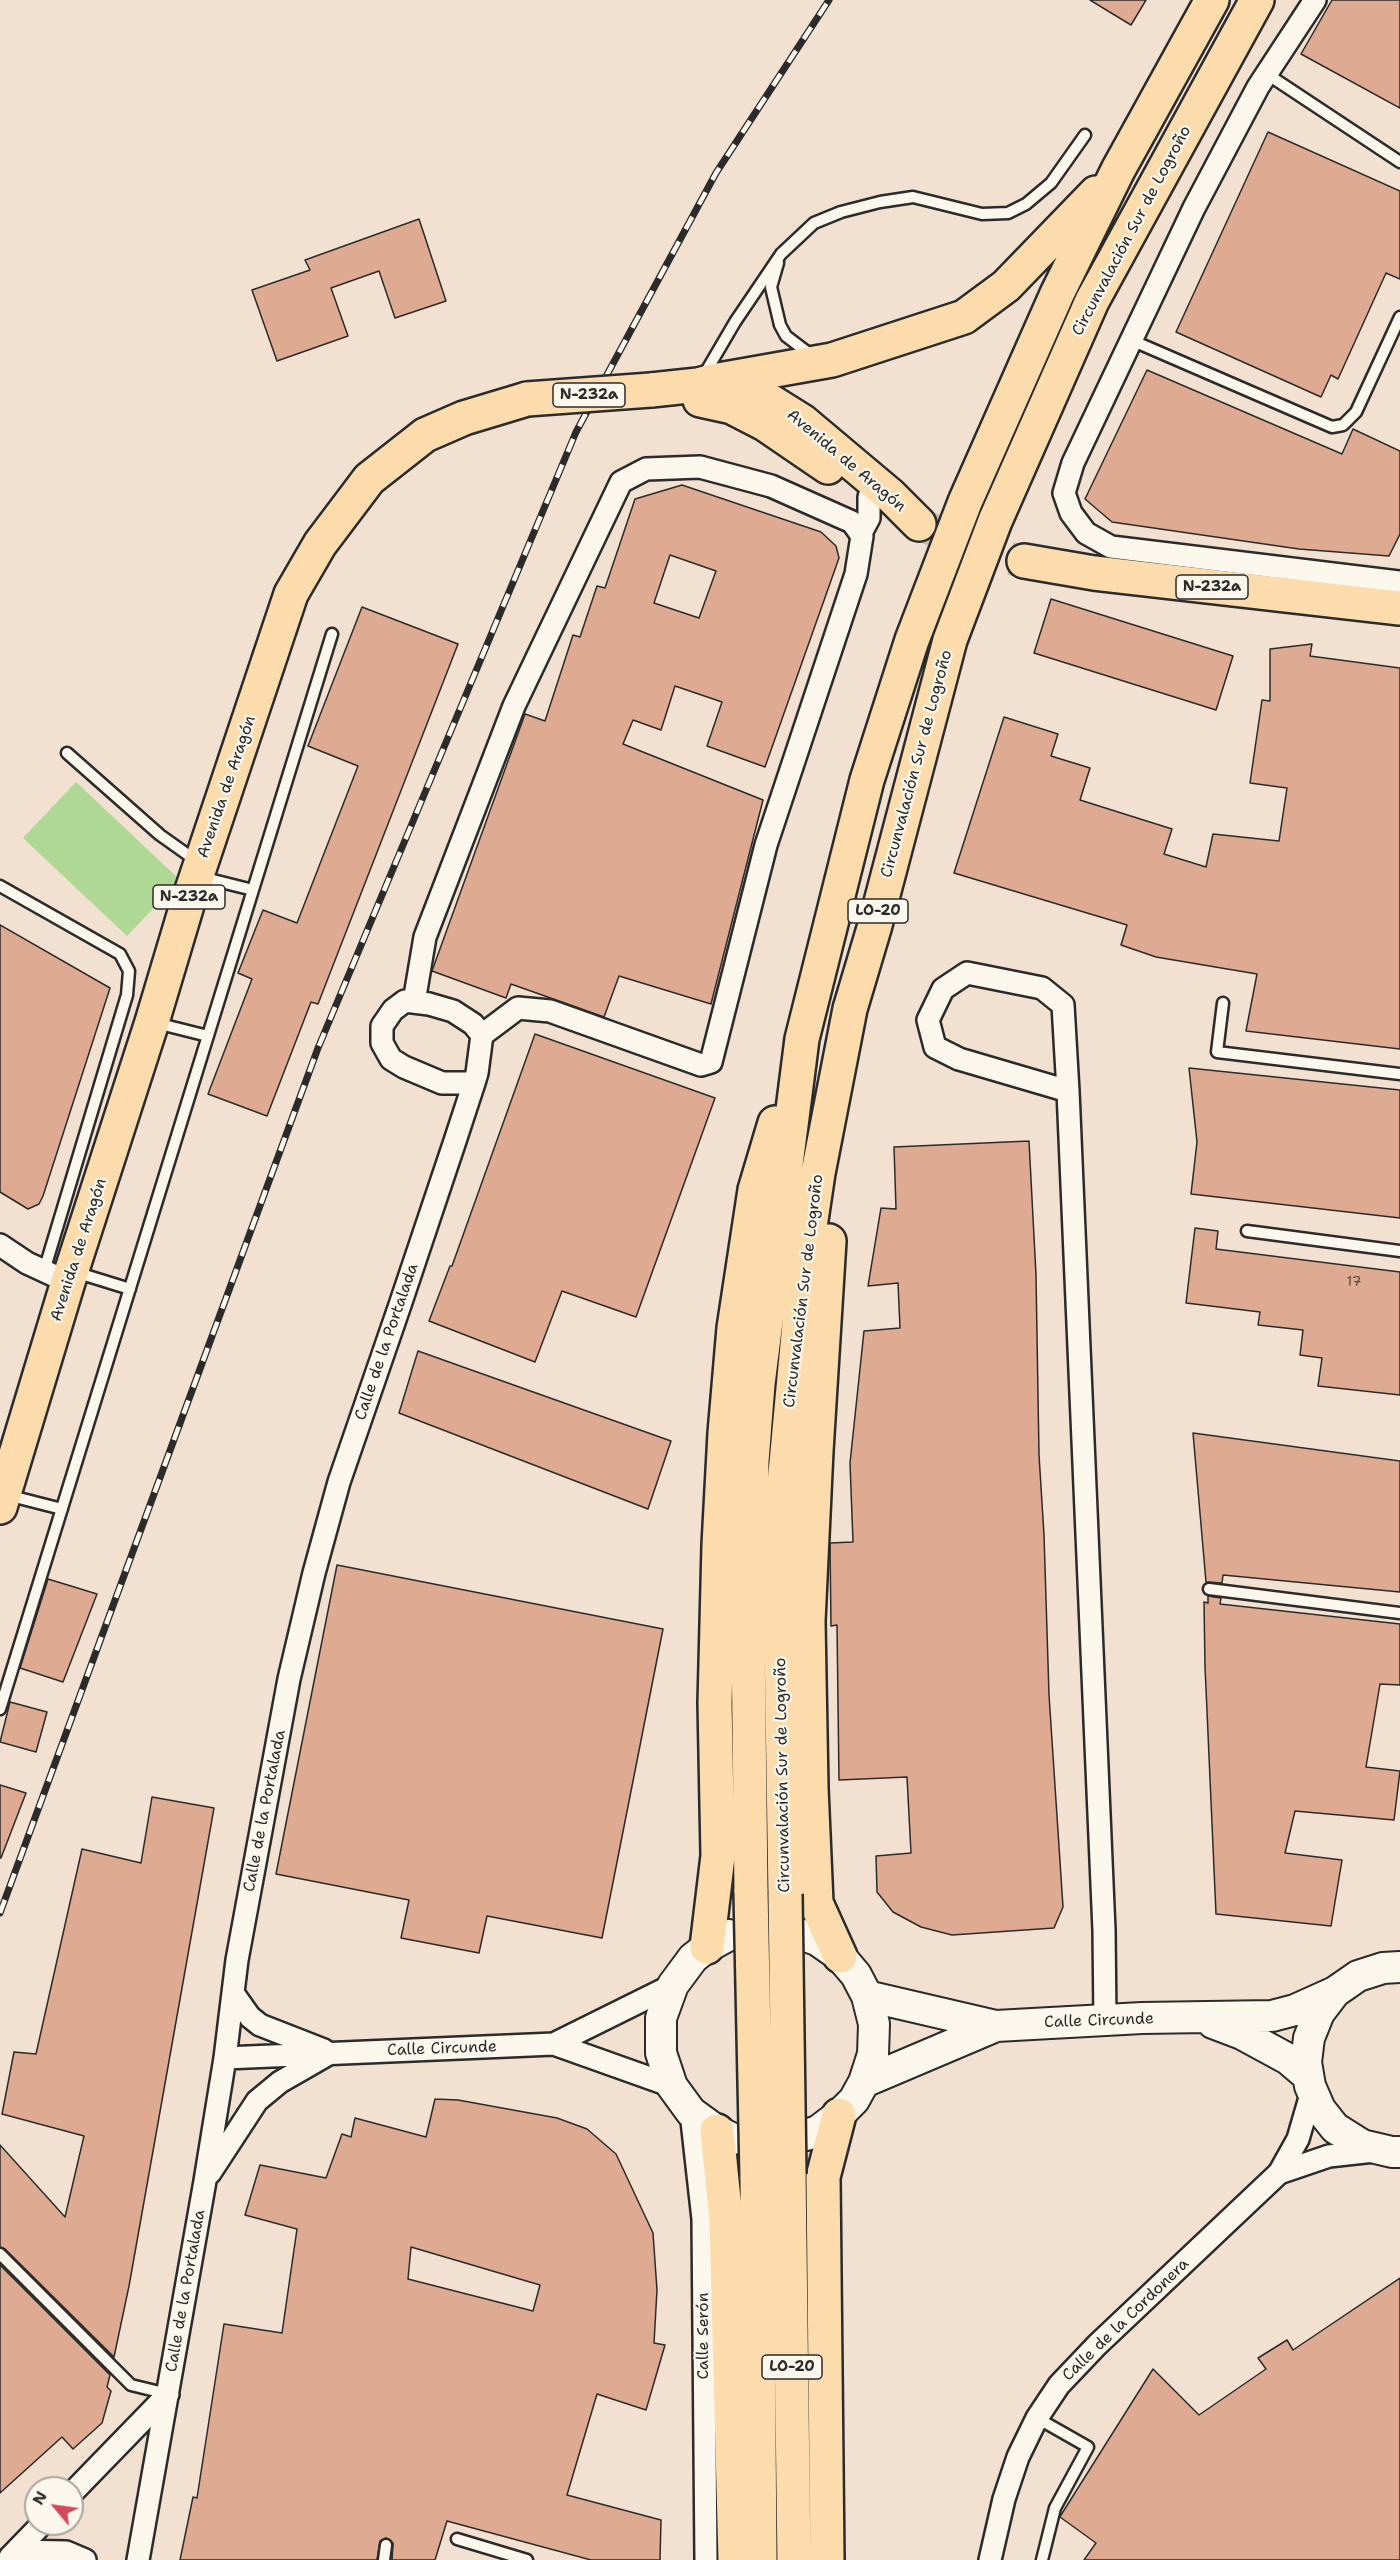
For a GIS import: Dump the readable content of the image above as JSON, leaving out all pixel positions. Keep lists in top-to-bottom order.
{
  "streets": {
    "main road": [
      "Circunvalación Sur de Logroño",
      "N-232a",
      "Avenida de Aragón",
      "LO-20",
      "Calle Circunde"
    ],
    "street": ["Calle de la Portalada", "Calle de la Cordonera", "Calle Serón"]
  },
  "crossings": [
    ["Calle de la Portalada", "Calle Circunde"],
    ["Calle Circunde", "Calle de la Cordonera"]
  ],
  "house_numbers": ["17"],
  "north": "top left"
}
